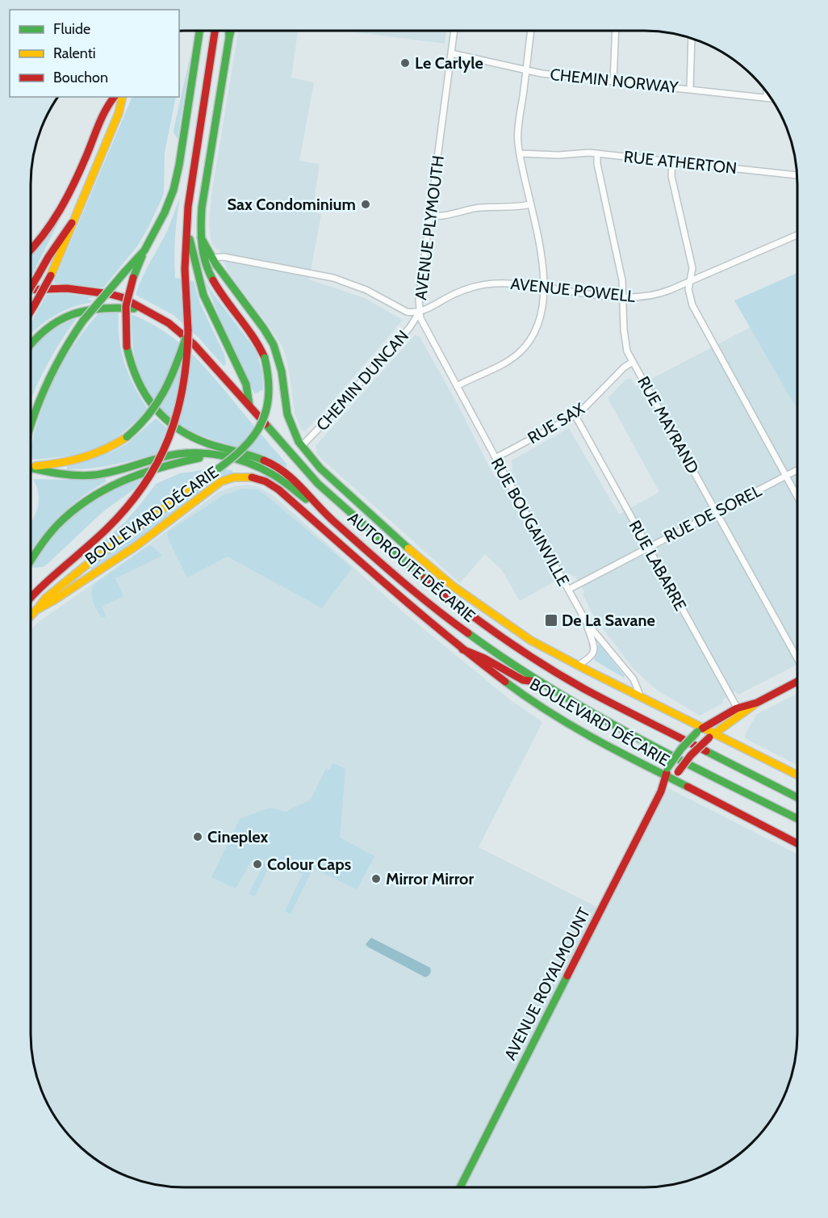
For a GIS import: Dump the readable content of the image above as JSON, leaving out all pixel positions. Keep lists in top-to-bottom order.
{
  "streets": {
    "main road": ["BOULEVARD DÉCARIE", "AUTOROUTE DÉCARIE", "AVENUE ROYALMOUNT"],
    "street": [
      "CHEMIN NORWAY",
      "RUE ATHERTON",
      "AVENUE PLYMOUTH",
      "AVENUE POWELL",
      "CHEMIN DUNCAN",
      "RUE SAX",
      "RUE MAYRAND",
      "RUE DE SOREL",
      "RUE BOUGAINVILLE",
      "RUE LABARRE"
    ]
  },
  "crossings": [
    ["CHEMIN NORWAY", "AVENUE PLYMOUTH"],
    ["RUE ATHERTON", "RUE MAYRAND"],
    ["AVENUE PLYMOUTH", "AVENUE POWELL"],
    ["AVENUE PLYMOUTH", "CHEMIN DUNCAN"],
    ["AVENUE PLYMOUTH", "RUE BOUGAINVILLE"],
    ["AVENUE POWELL", "CHEMIN DUNCAN"],
    ["AVENUE POWELL", "RUE MAYRAND"],
    ["RUE SAX", "RUE MAYRAND"],
    ["RUE SAX", "RUE BOUGAINVILLE"],
    ["RUE SAX", "RUE LABARRE"],
    ["RUE MAYRAND", "RUE DE SOREL"],
    ["RUE DE SOREL", "RUE BOUGAINVILLE"],
    ["RUE DE SOREL", "RUE LABARRE"],
    ["BOULEVARD DÉCARIE", "AVENUE ROYALMOUNT"]
  ],
  "places": {
    "other": [
      "Le Carlyle",
      "Sax Condominium",
      "Cineplex",
      "Colour Caps",
      "Mirror Mirror"
    ],
    "transit": ["De La Savane"]
  },
  "legend": ["Fluide", "Ralenti", "Bouchon"]
}
